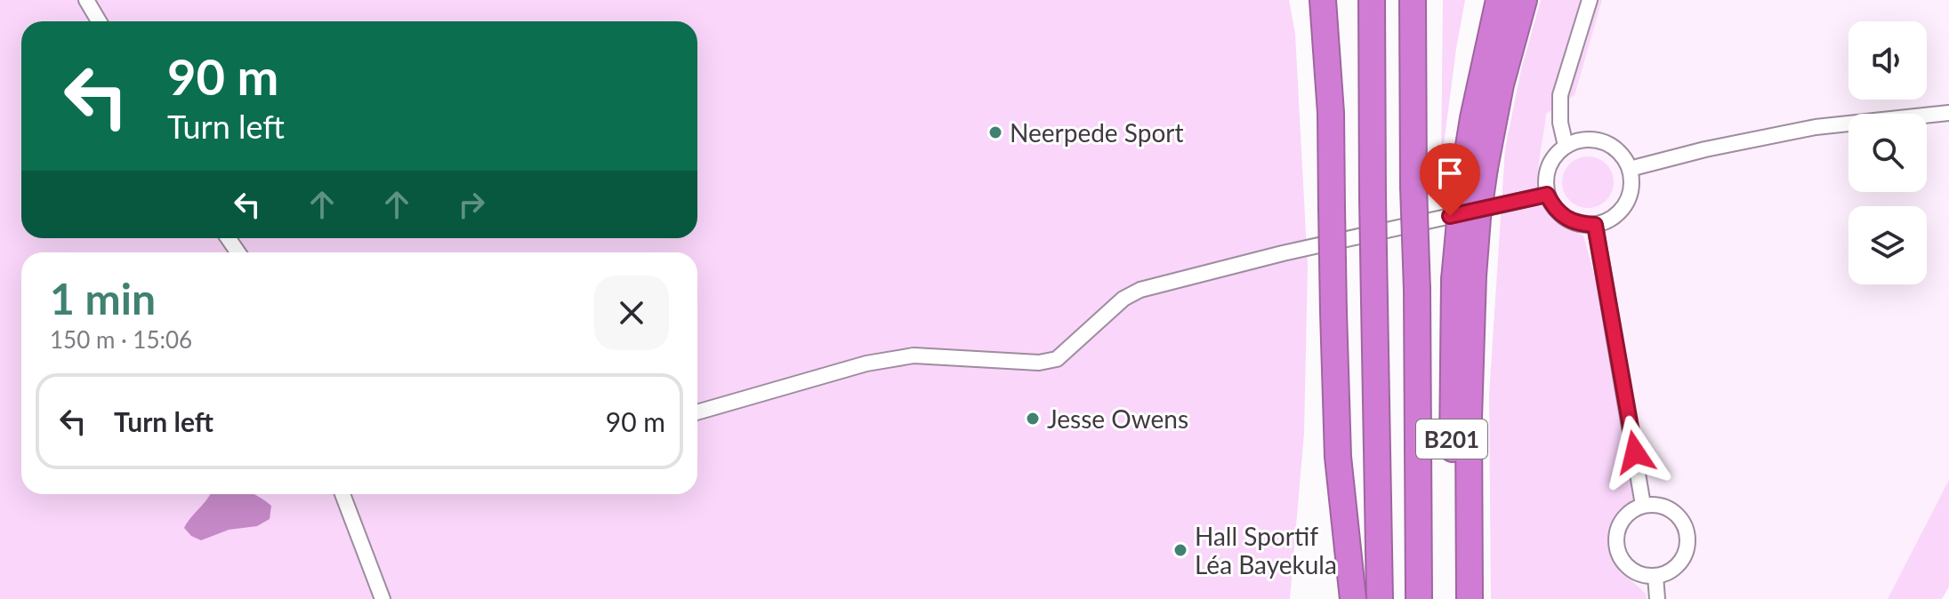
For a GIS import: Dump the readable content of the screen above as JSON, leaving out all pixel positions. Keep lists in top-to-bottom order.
{
  "streets": {
    "highway": ["B201"]
  },
  "places": ["Neerpede Sport", "Jesse Owens", "Hall Sportif Léa Bayekula"],
  "page": {
    "turn": ["90 m", "Turn left"],
    "heading": ["1 min", "150 m · 15:06"],
    "list": [
      {
        "name": "Turn left",
        "value": "90 m"
      }
    ]
  }
}
